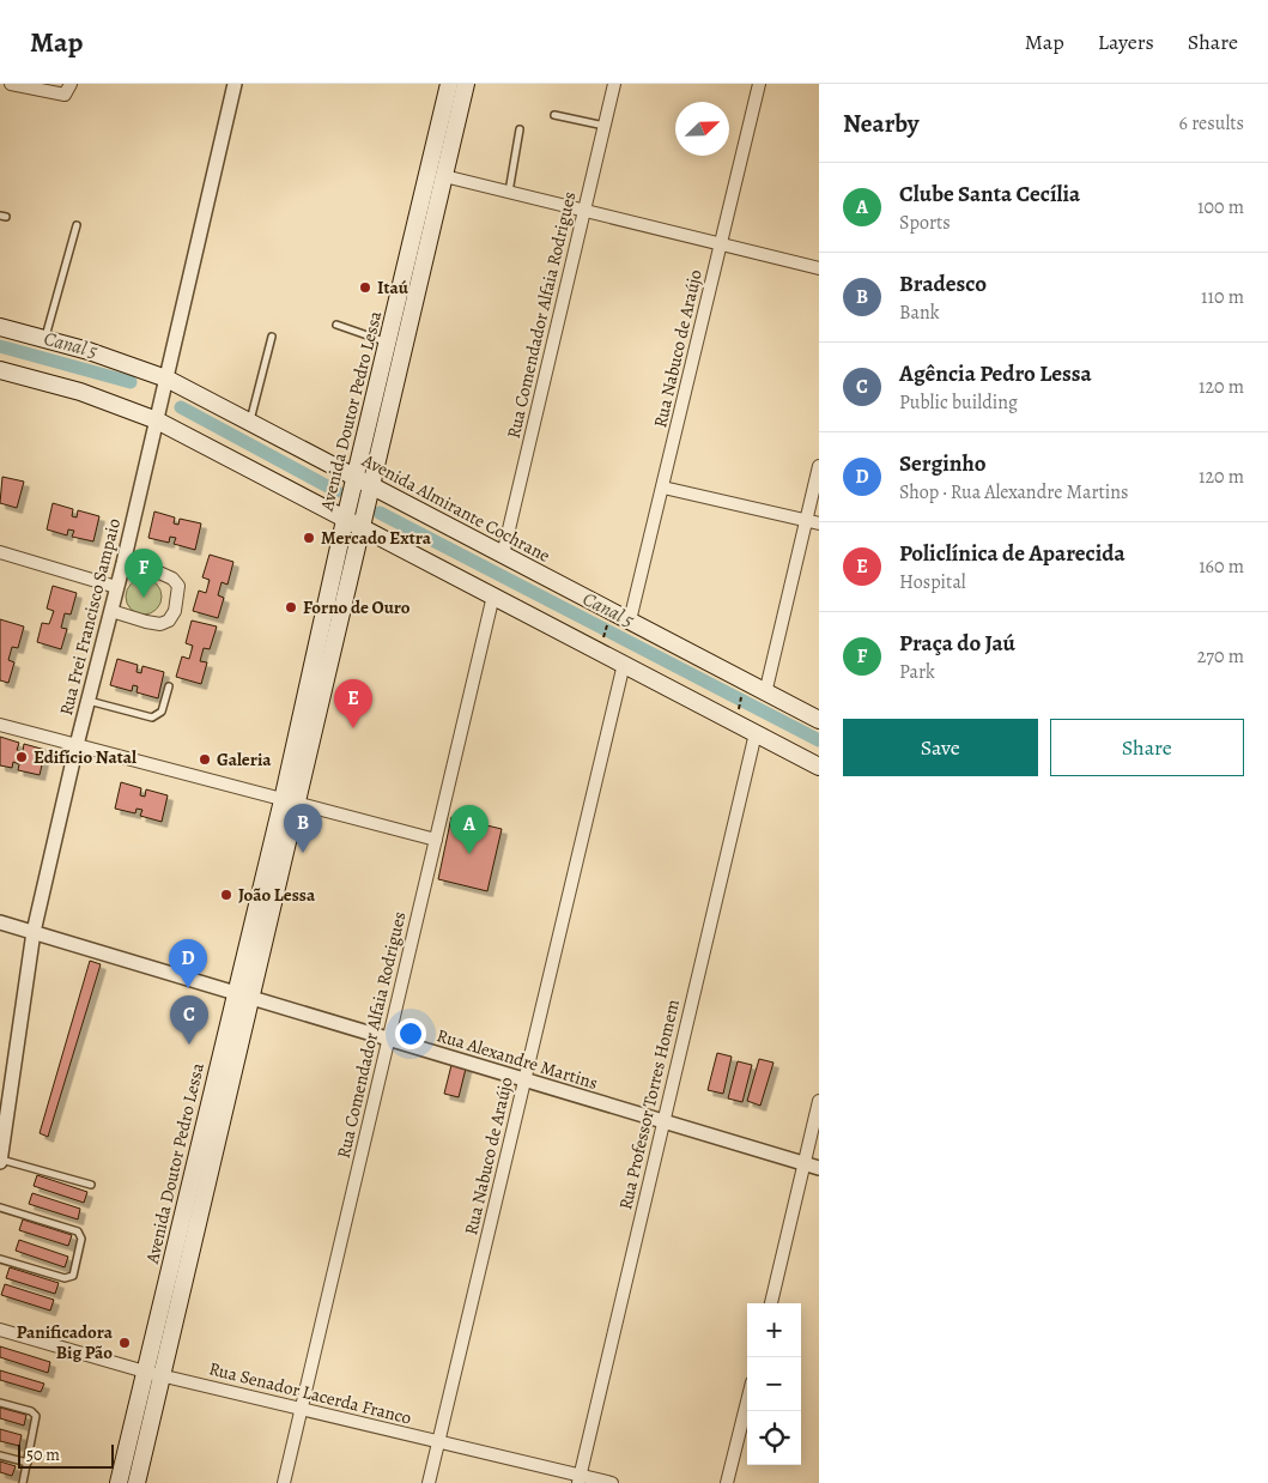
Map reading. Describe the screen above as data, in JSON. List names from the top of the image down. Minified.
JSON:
{"streets":{"main road":["Avenida Doutor Pedro Lessa","Avenida Almirante Cochrane"],"street":["Rua Comendador Alfaia Rodrigues","Rua Nabuco de Araújo","Rua Frei Francisco Sampaio","Rua Alexandre Martins","Rua Professor Torres Homem","Rua Senador Lacerda Franco"]},"crossings":[["Rua Comendador Alfaia Rodrigues","Avenida Almirante Cochrane"],["Rua Comendador Alfaia Rodrigues","Rua Alexandre Martins"],["Rua Comendador Alfaia Rodrigues","Rua Senador Lacerda Franco"],["Rua Nabuco de Araújo","Avenida Almirante Cochrane"],["Rua Nabuco de Araújo","Rua Alexandre Martins"],["Rua Nabuco de Araújo","Rua Senador Lacerda Franco"],["Avenida Doutor Pedro Lessa","Avenida Almirante Cochrane"],["Avenida Doutor Pedro Lessa","Rua Alexandre Martins"],["Avenida Doutor Pedro Lessa","Rua Senador Lacerda Franco"],["Avenida Almirante Cochrane","Rua Frei Francisco Sampaio"],["Rua Frei Francisco Sampaio","Rua Alexandre Martins"],["Rua Alexandre Martins","Rua Professor Torres Homem"],["Rua Professor Torres Homem","Rua Senador Lacerda Franco"]],"water":["Canal 5"],"places":["Itaú","Mercado Extra","Forno de Ouro","Edifício Natal","Galeria","João Lessa","Panificadora Big Pão"],"scale_bar":"50 m","north":"top right","page":{"header":"Map","nav":["Map","Layers","Share"],"heading":["Nearby","6 results"],"list":[{"mark":"A","name":"Clube Santa Cecília","note":"Sports","value":"100 m"},{"mark":"B","name":"Bradesco","note":"Bank","value":"110 m"},{"mark":"C","name":"Agência Pedro Lessa","note":"Public building","value":"120 m"},{"mark":"D","name":"Serginho","note":"Shop · Rua Alexandre Martins","value":"120 m"},{"mark":"E","name":"Policlínica de Aparecida","note":"Hospital","value":"160 m"},{"mark":"F","name":"Praça do Jaú","note":"Park","value":"270 m"}],"pins":["F","E","B","A","D","C"],"buttons":["Save","Share"],"map_buttons":["+","−"],"scale":"50 m"}}
